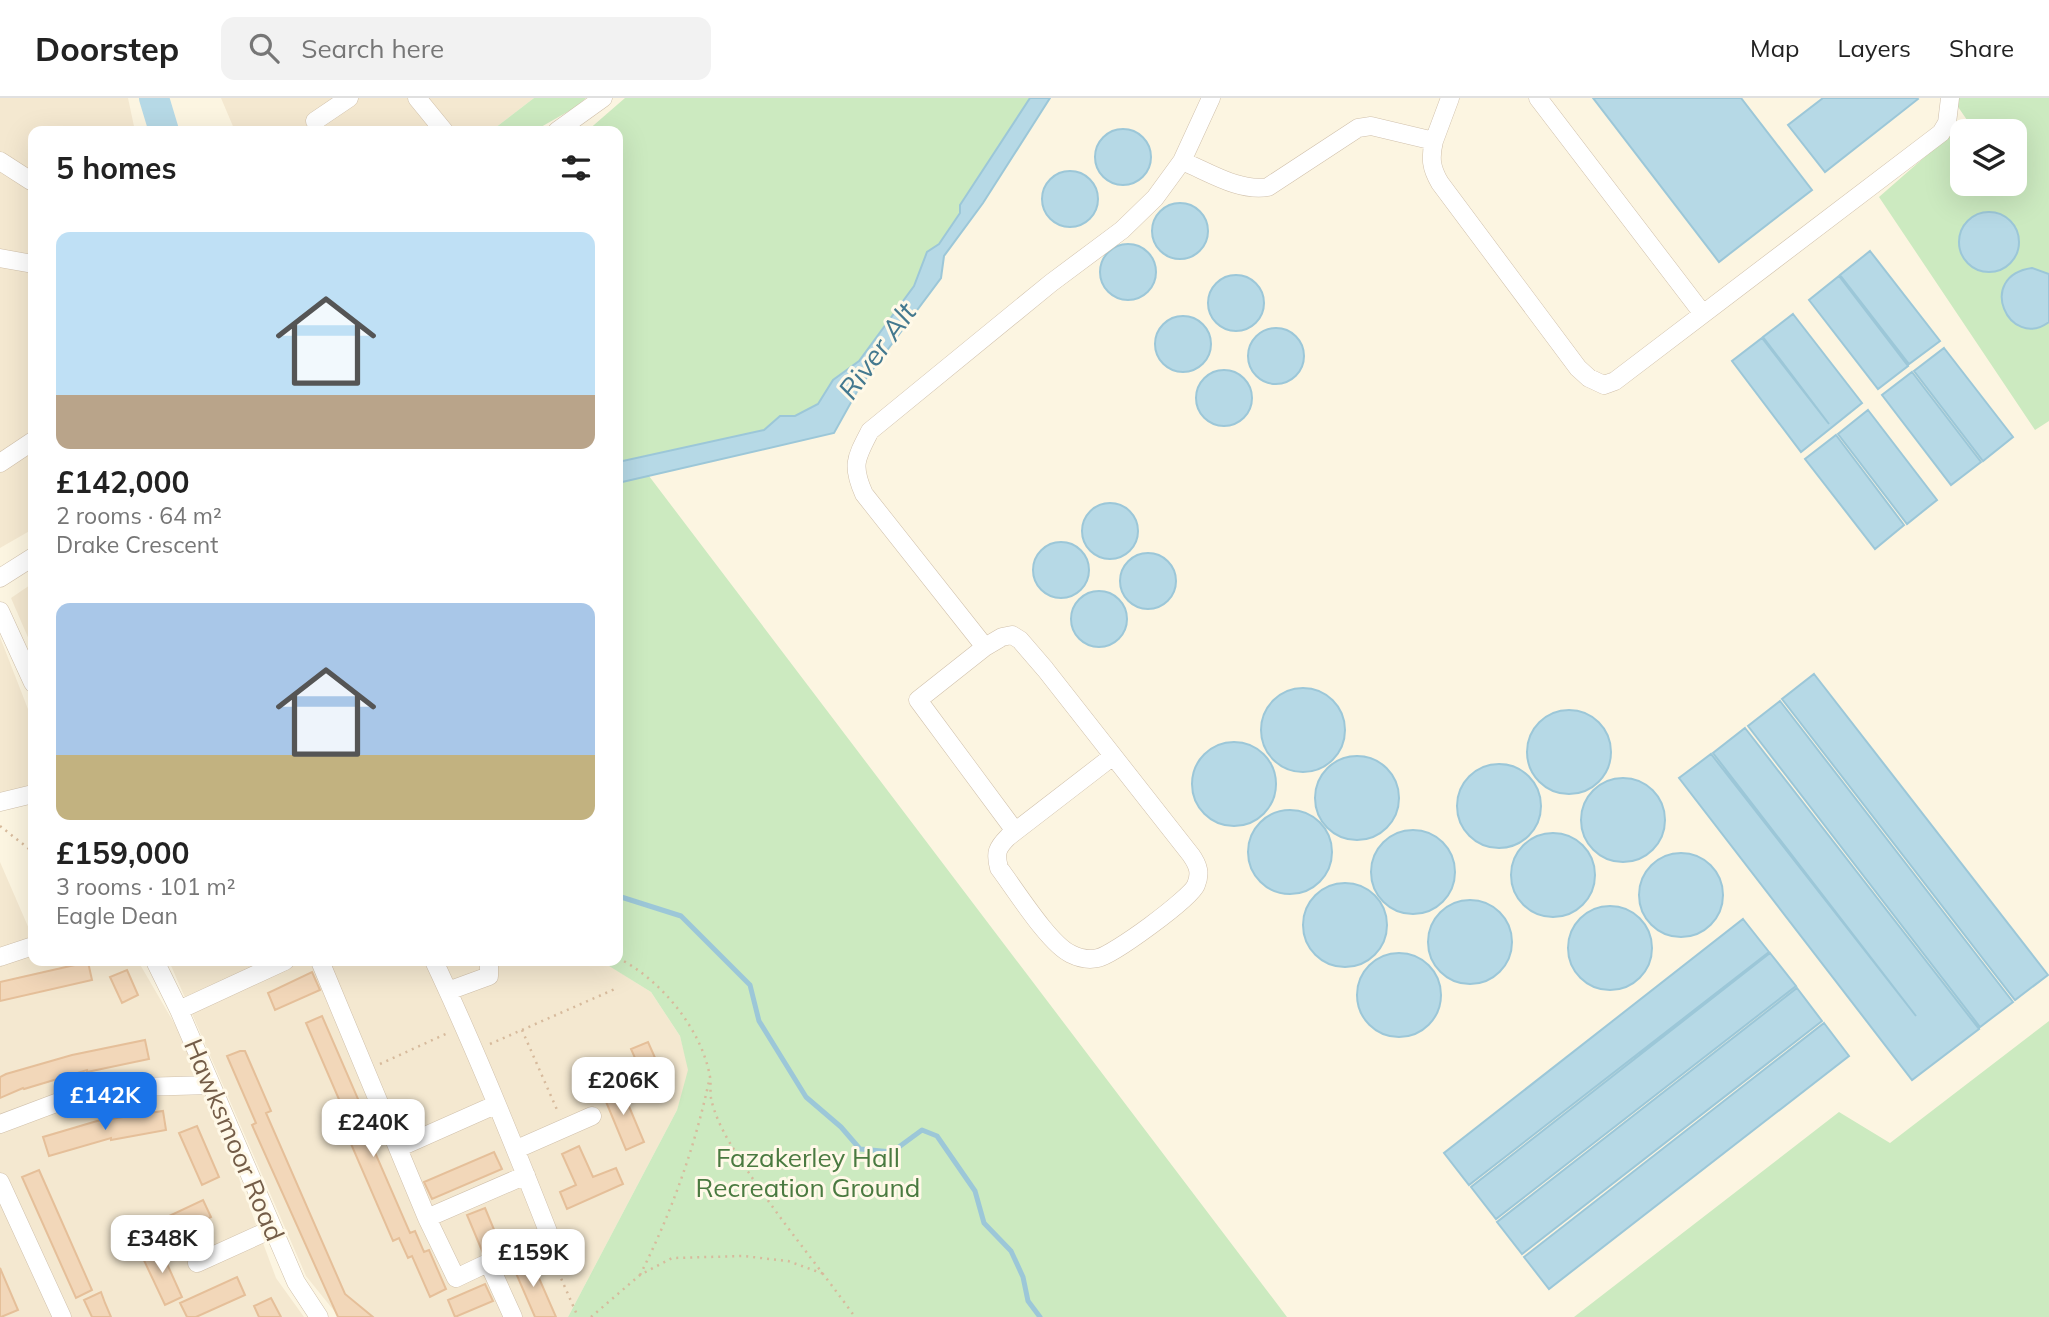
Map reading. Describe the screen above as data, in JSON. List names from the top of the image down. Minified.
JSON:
{"streets":{"street":["Hawksmoor Road"]},"water":["River Alt"],"parks":["Fazakerley Hall Recreation Ground"],"page":{"header":"Doorstep","search":"Search here","nav":["Map","Layers","Share"],"heading":"5 homes","list":[{"name":"£142,000","note":"2 rooms · 64 m² · Drake Crescent"},{"name":"£159,000","note":"3 rooms · 101 m² · Eagle Dean"}],"price":["£206K","£142K","£240K","£348K","£159K"]}}
